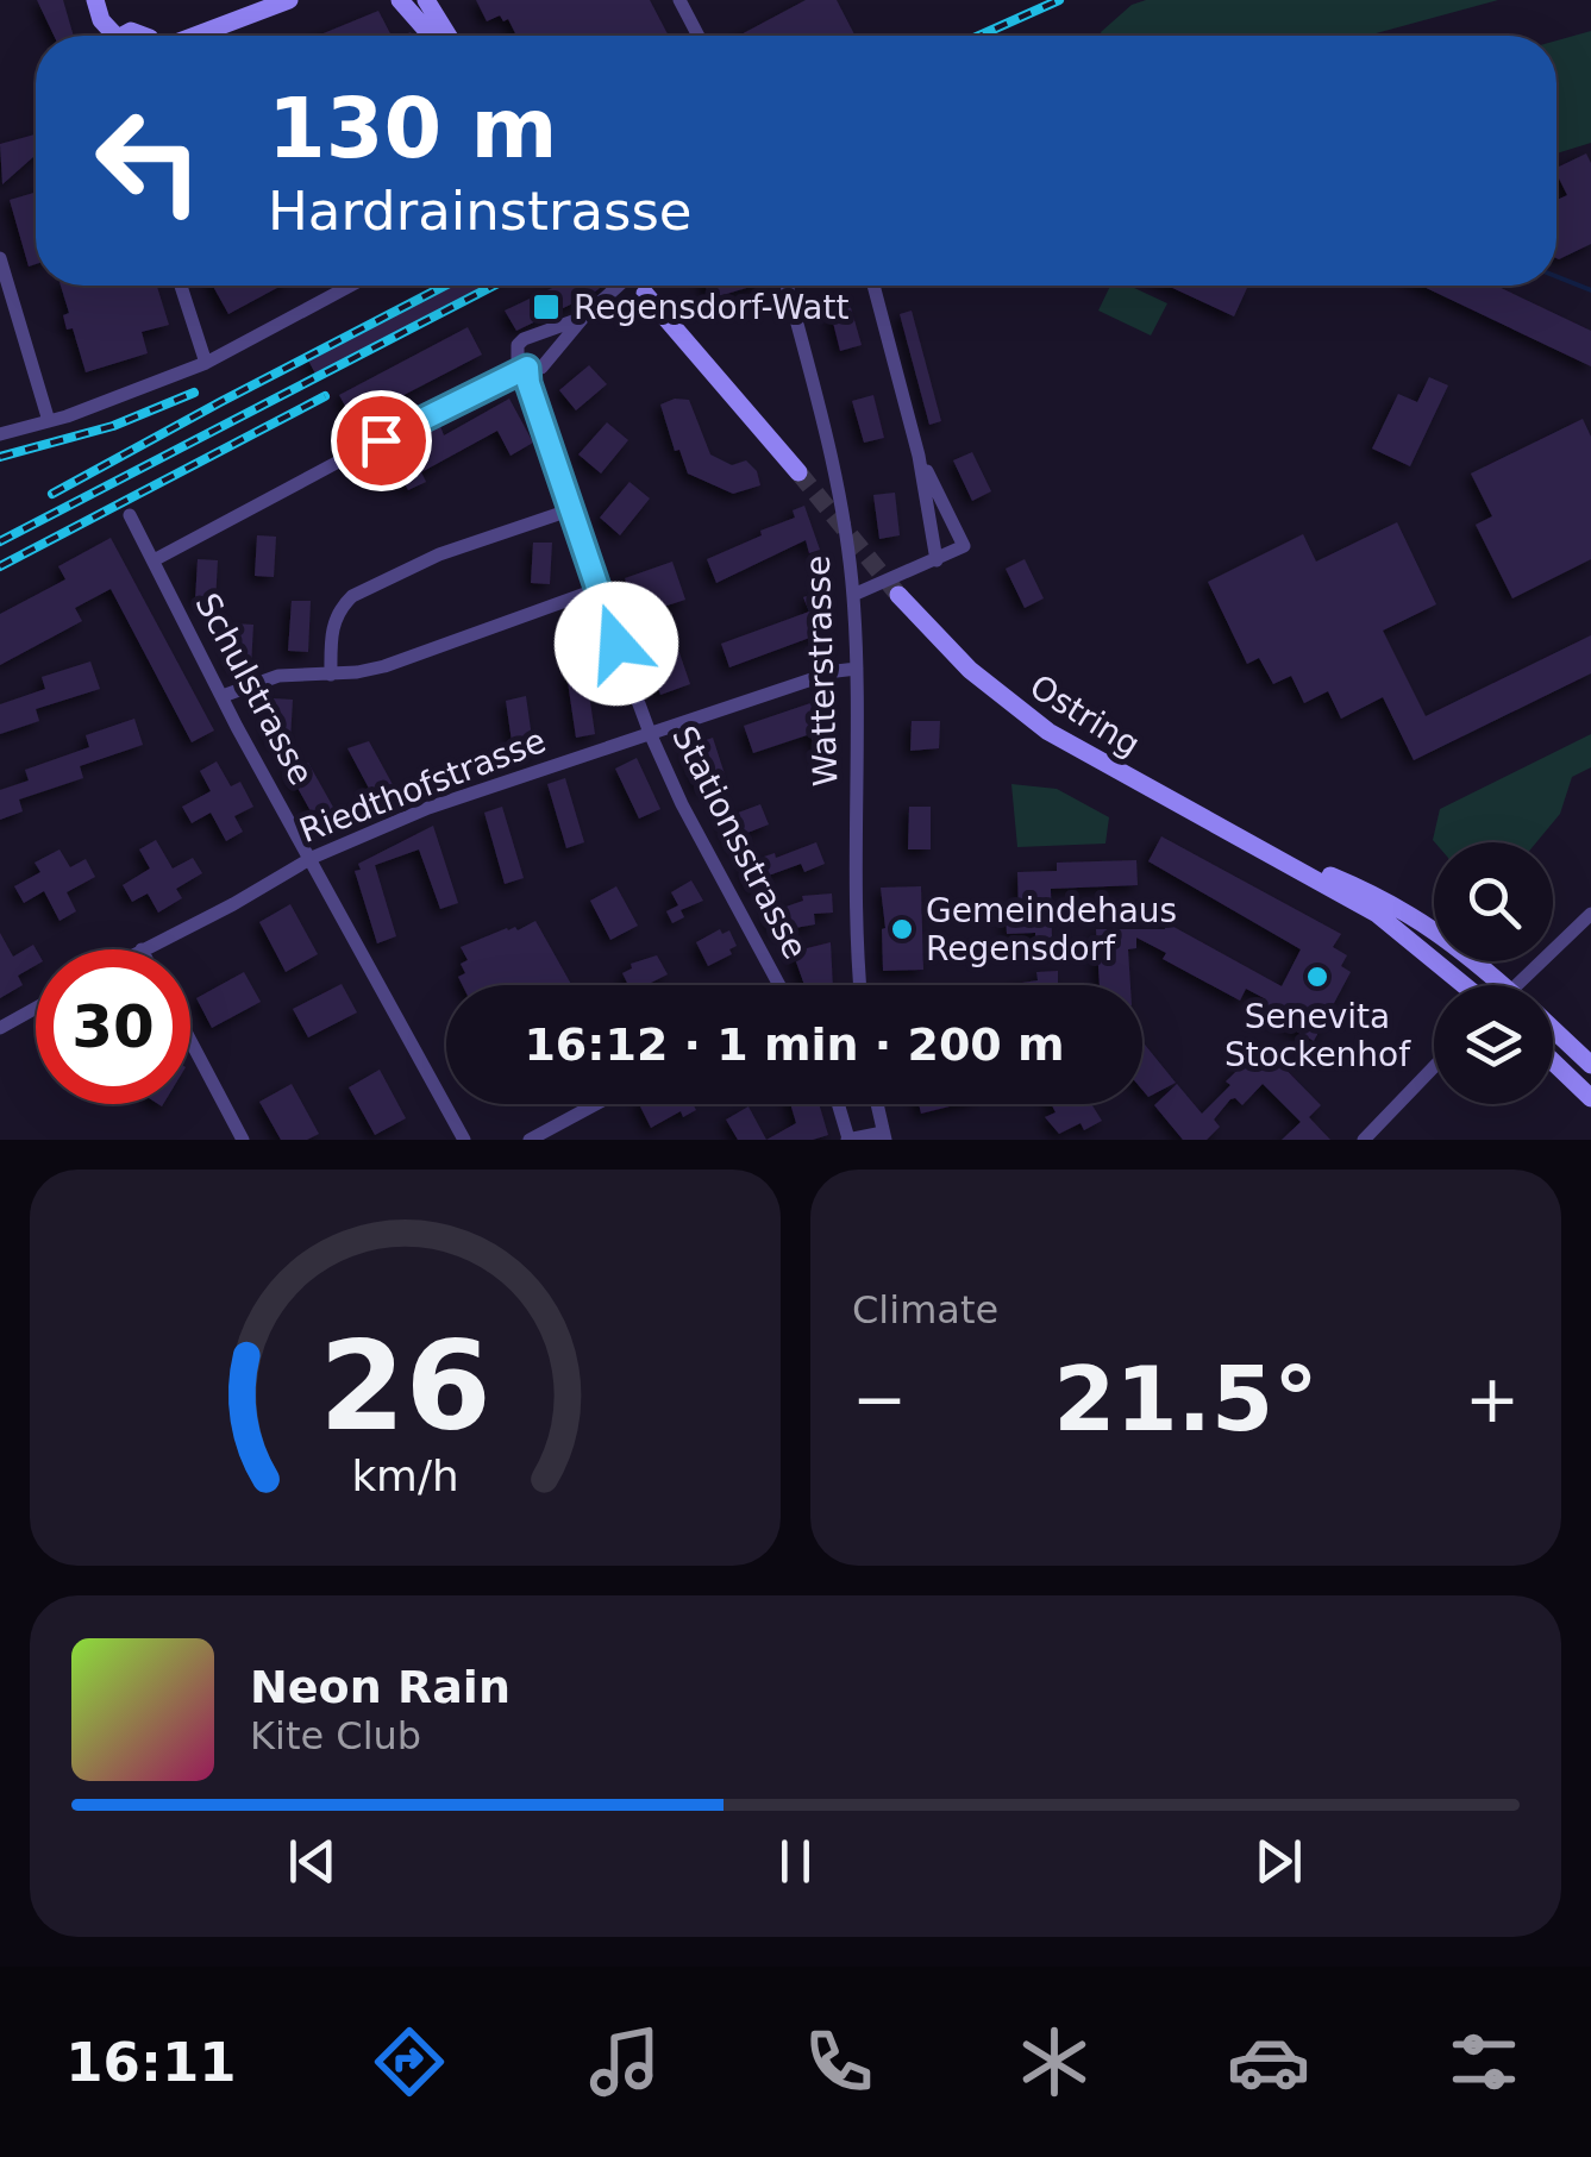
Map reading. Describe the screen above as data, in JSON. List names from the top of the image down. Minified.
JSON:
{"streets":{"main road":["Ostring"],"street":["Watterstrasse","Schulstrasse","Riedthofstrasse","Stationsstrasse"]},"crossings":[["Watterstrasse","Riedthofstrasse"],["Schulstrasse","Riedthofstrasse"],["Riedthofstrasse","Stationsstrasse"]],"places":{"transit":["Regensdorf-Watt"],"other":["Gemeindehaus Regensdorf","Senevita Stockenhof"]},"page":{"turn":["130 m","Hardrainstrasse"],"limit":"30","trip":"16:12 · 1 min · 200 m","tile":"Climate","heat":["−","21.5°","+"],"song":["Neon Rain","Kite Club"],"tabs":"16:11","gauge":["26","km/h"]}}
